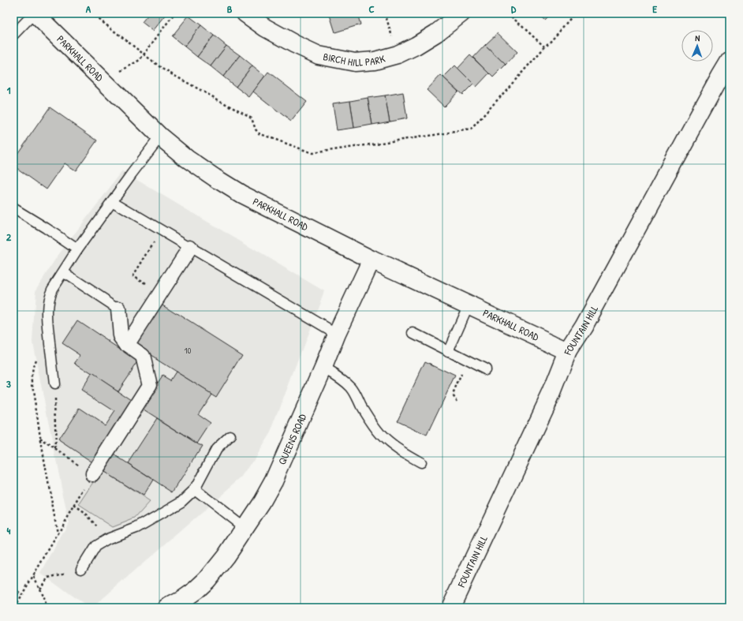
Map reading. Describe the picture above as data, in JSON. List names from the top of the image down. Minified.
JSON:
{"streets":{"street":["BIRCH HILL PARK","PARKHALL ROAD","FOUNTAIN HILL","QUEENS ROAD"]},"crossings":[["PARKHALL ROAD","FOUNTAIN HILL"],["PARKHALL ROAD","QUEENS ROAD"]],"house_numbers":["10"],"north":"top","grid":{"columns":["A","B","C","D","E"],"rows":["1","2","3","4"]}}
